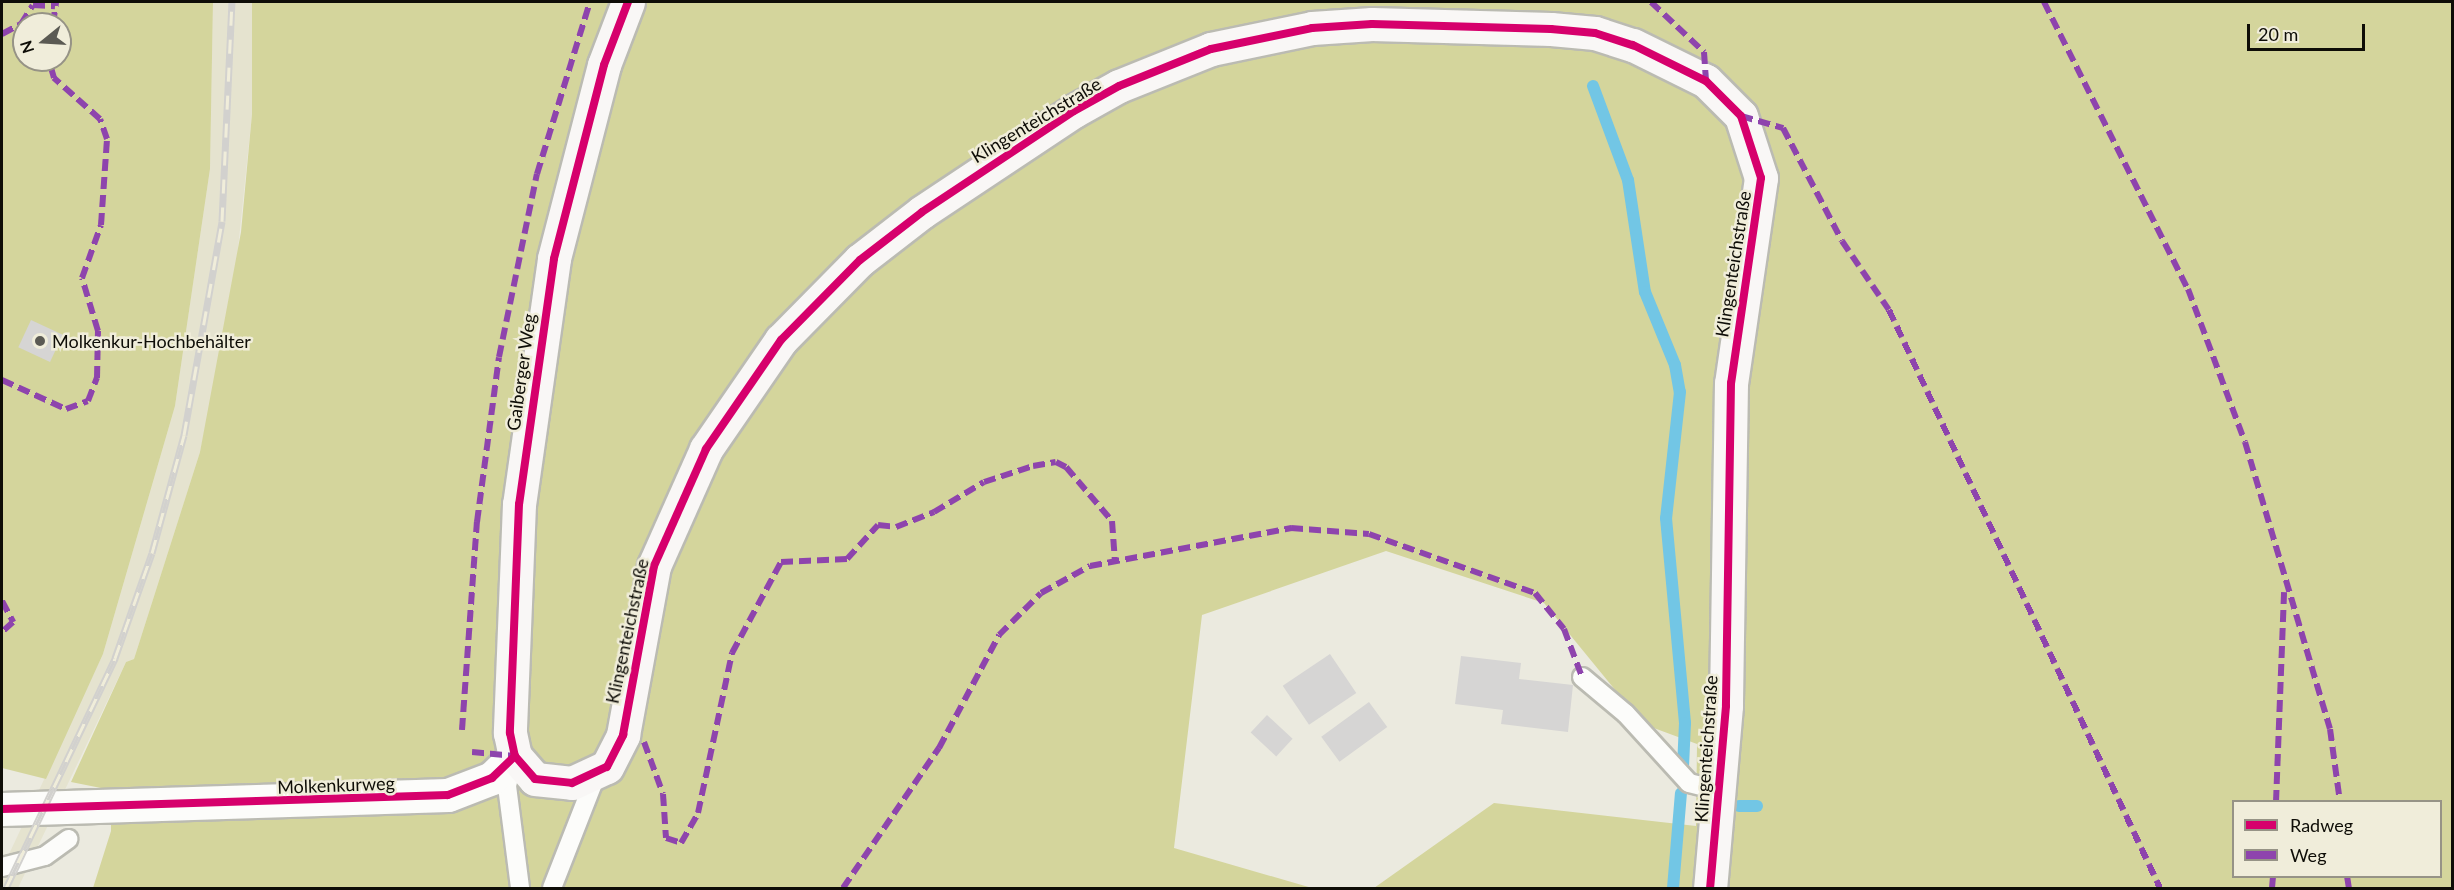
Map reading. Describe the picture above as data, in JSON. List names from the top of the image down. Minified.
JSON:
{"streets":{"street":["Klingenteichstraße","Gaiberger Weg","Molkenkurweg"]},"crossings":[["Gaiberger Weg","Molkenkurweg"]],"places":["Molkenkur-Hochbehälter"],"legend":["Radweg","Weg"],"scale_bar":"20 m","north":"left"}
